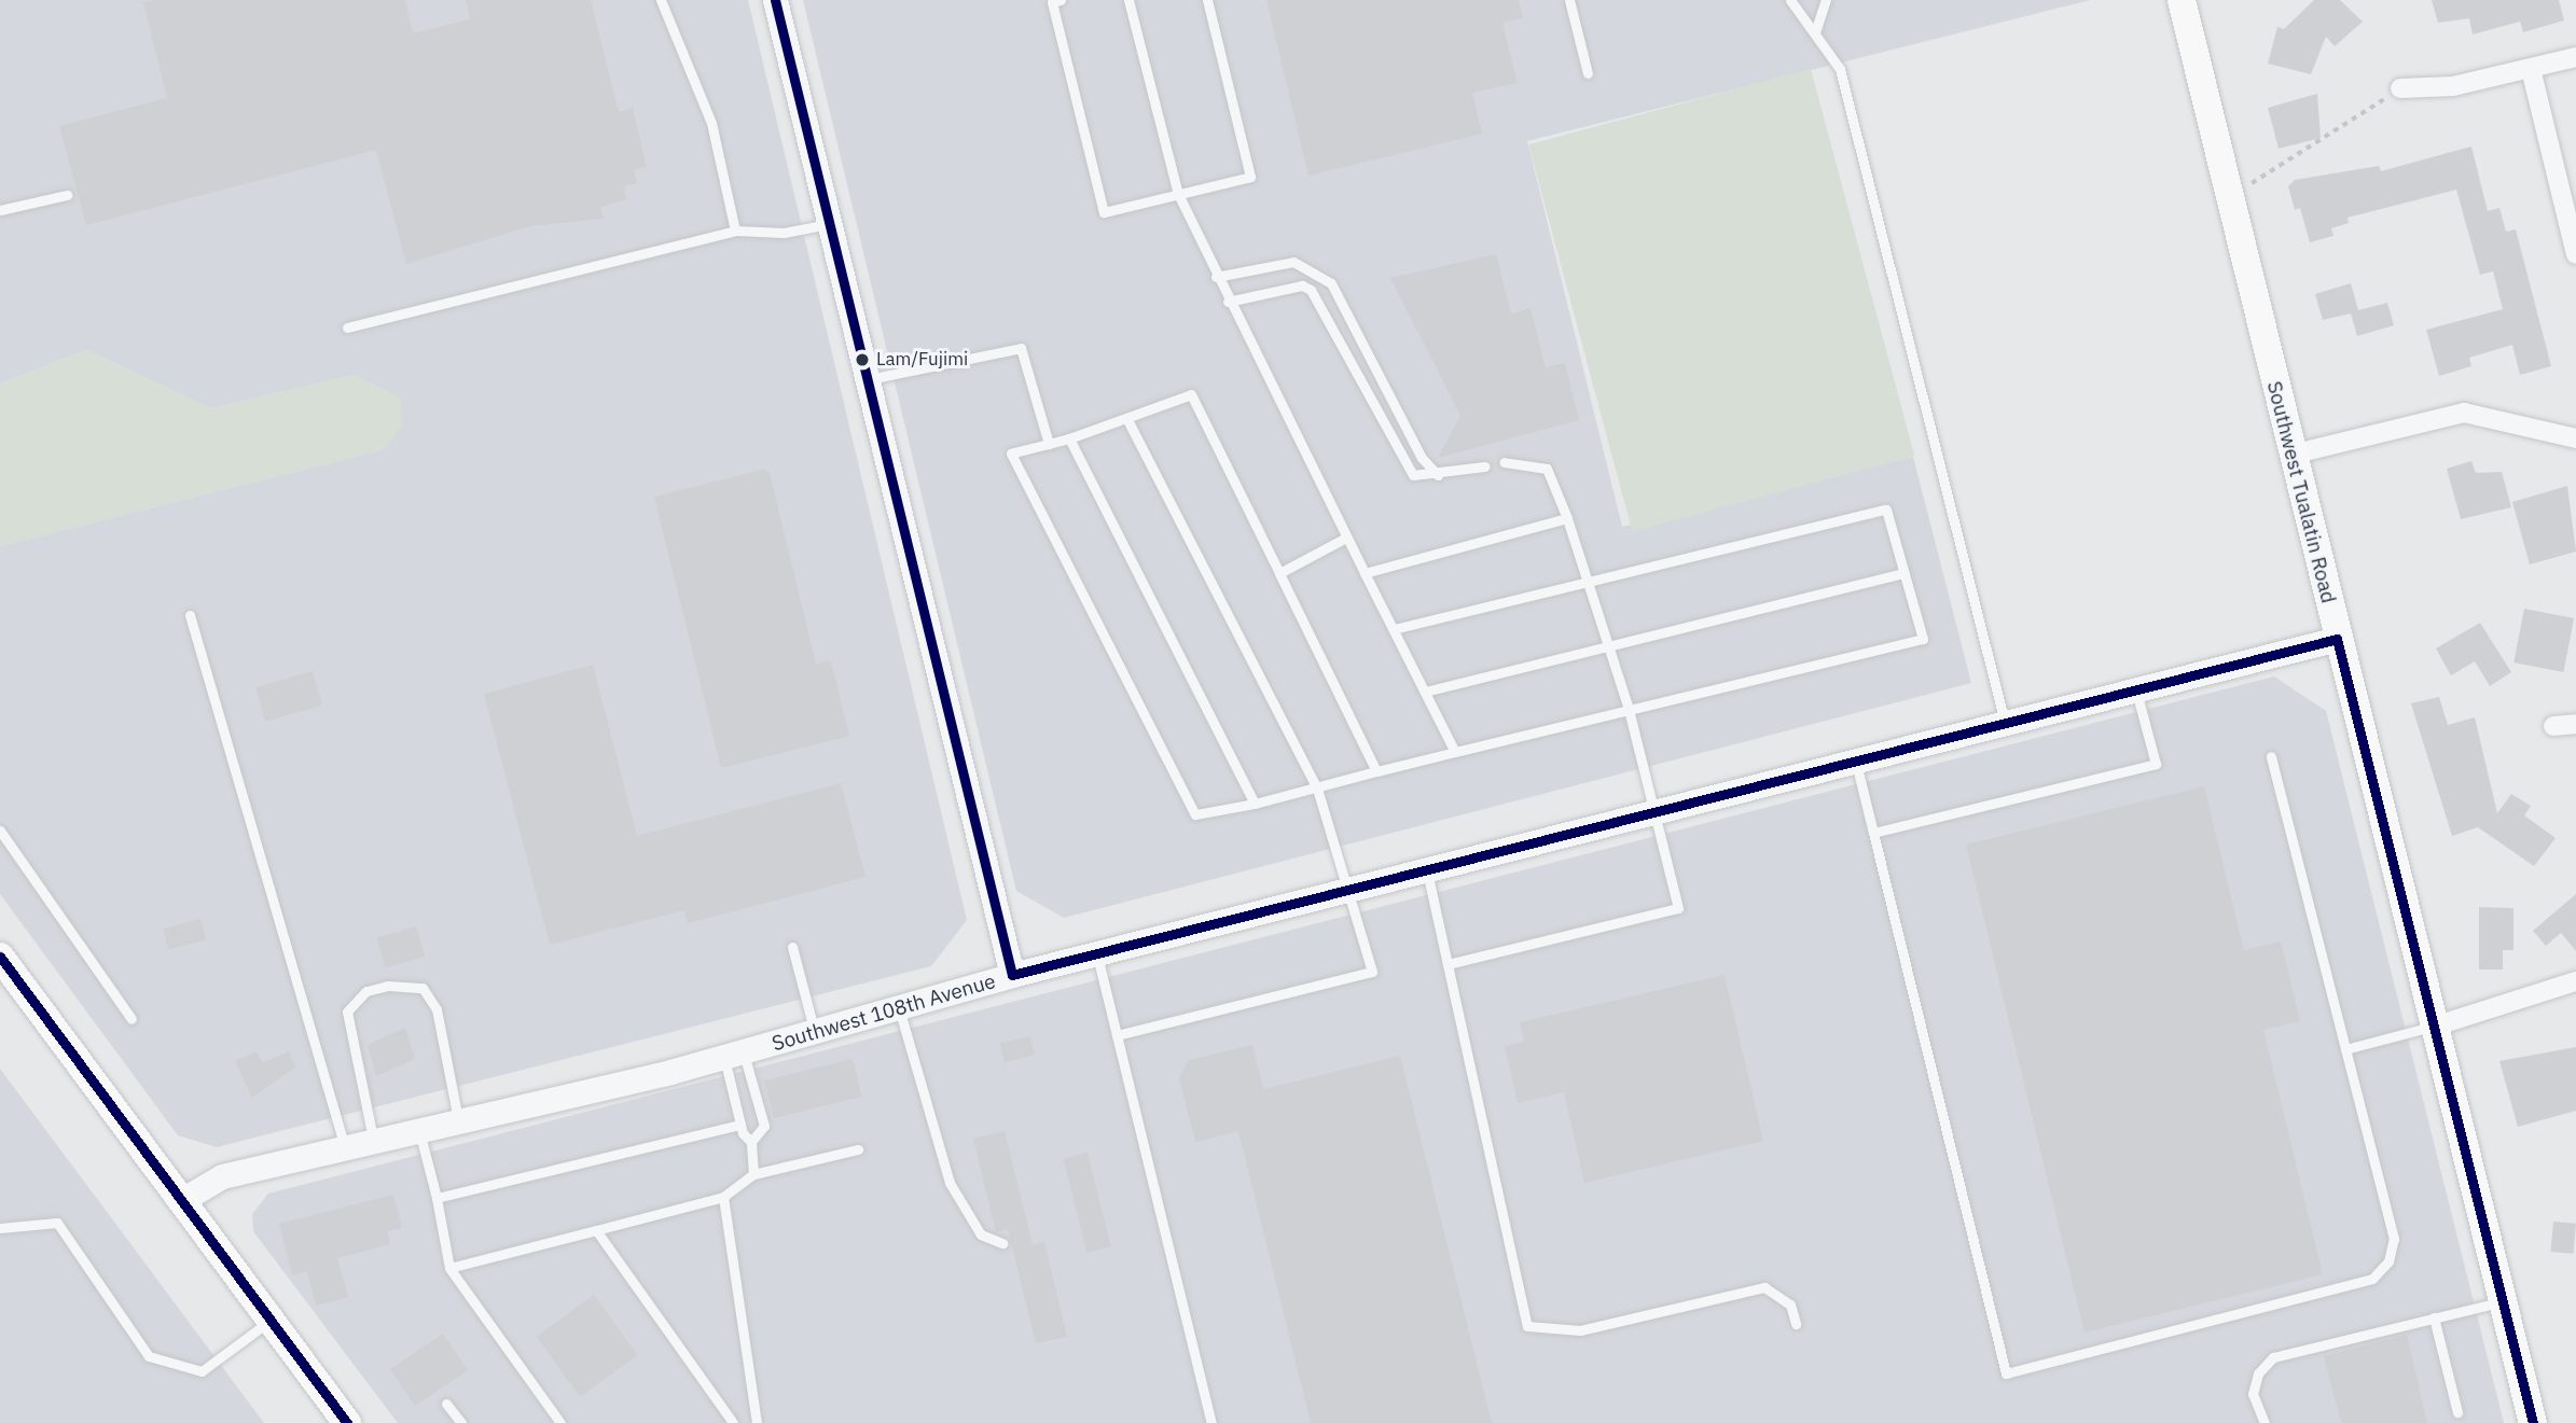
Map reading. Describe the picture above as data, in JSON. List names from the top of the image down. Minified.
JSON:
{"streets":{"main road":["Southwest Tualatin Road"],"street":["Southwest 108th Avenue"]},"crossings":[["Southwest Tualatin Road","Southwest 108th Avenue"]],"places":["Lam/Fujimi"]}
